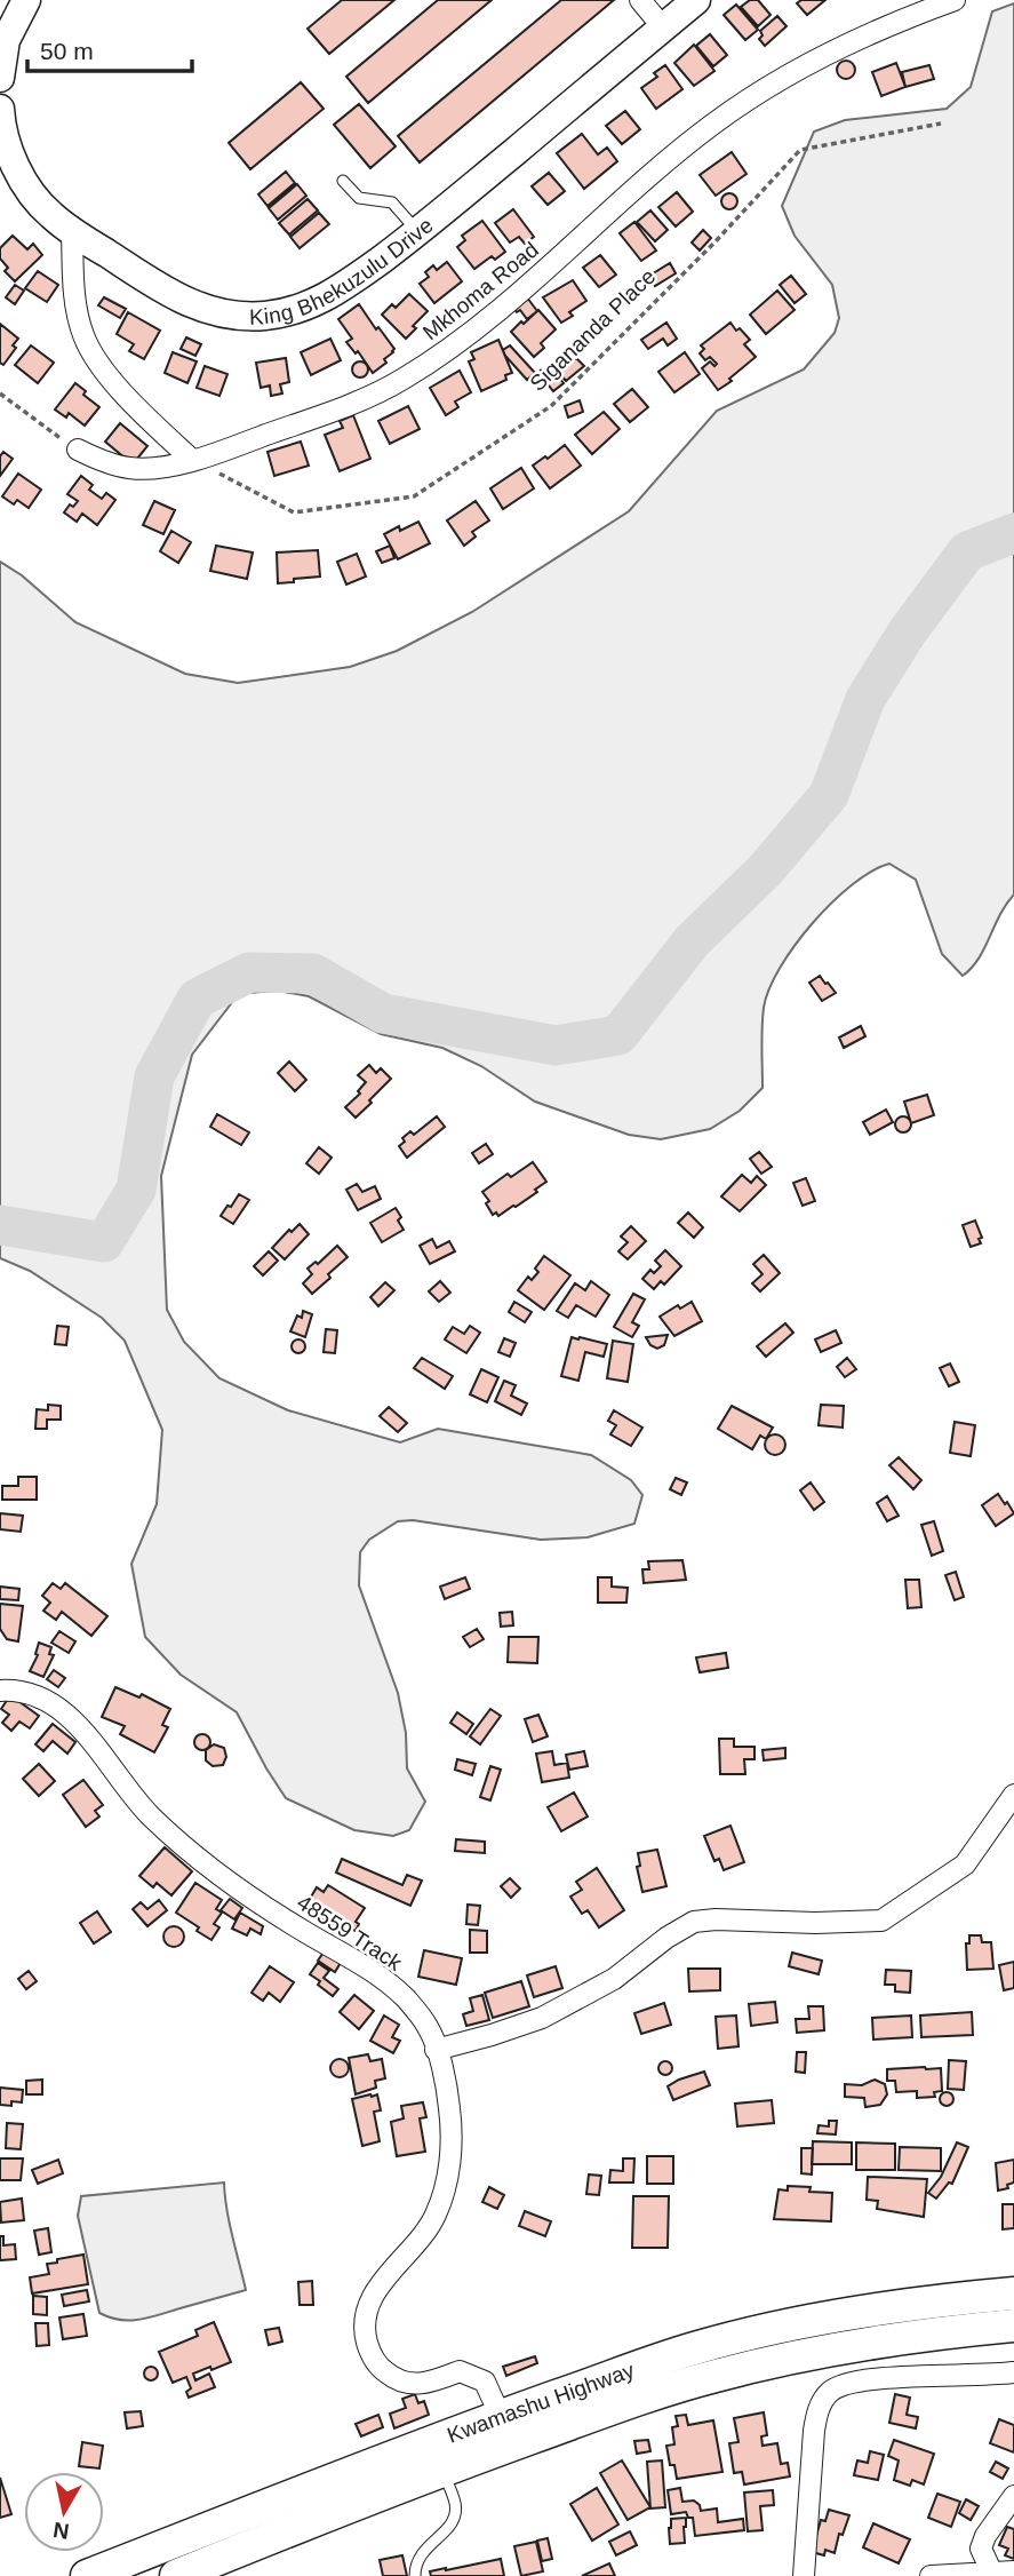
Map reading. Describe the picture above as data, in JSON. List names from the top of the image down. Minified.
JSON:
{"streets":{"main road":["Kwamashu Highway"],"street":["King Bhekuzulu Drive","Mkhoma Road","48559 Track"],"path":["Sigananda Place"]},"crossings":[["Mkhoma Road","Sigananda Place"],["48559 Track","Kwamashu Highway"]],"scale_bar":"50 m","north":"bottom"}
